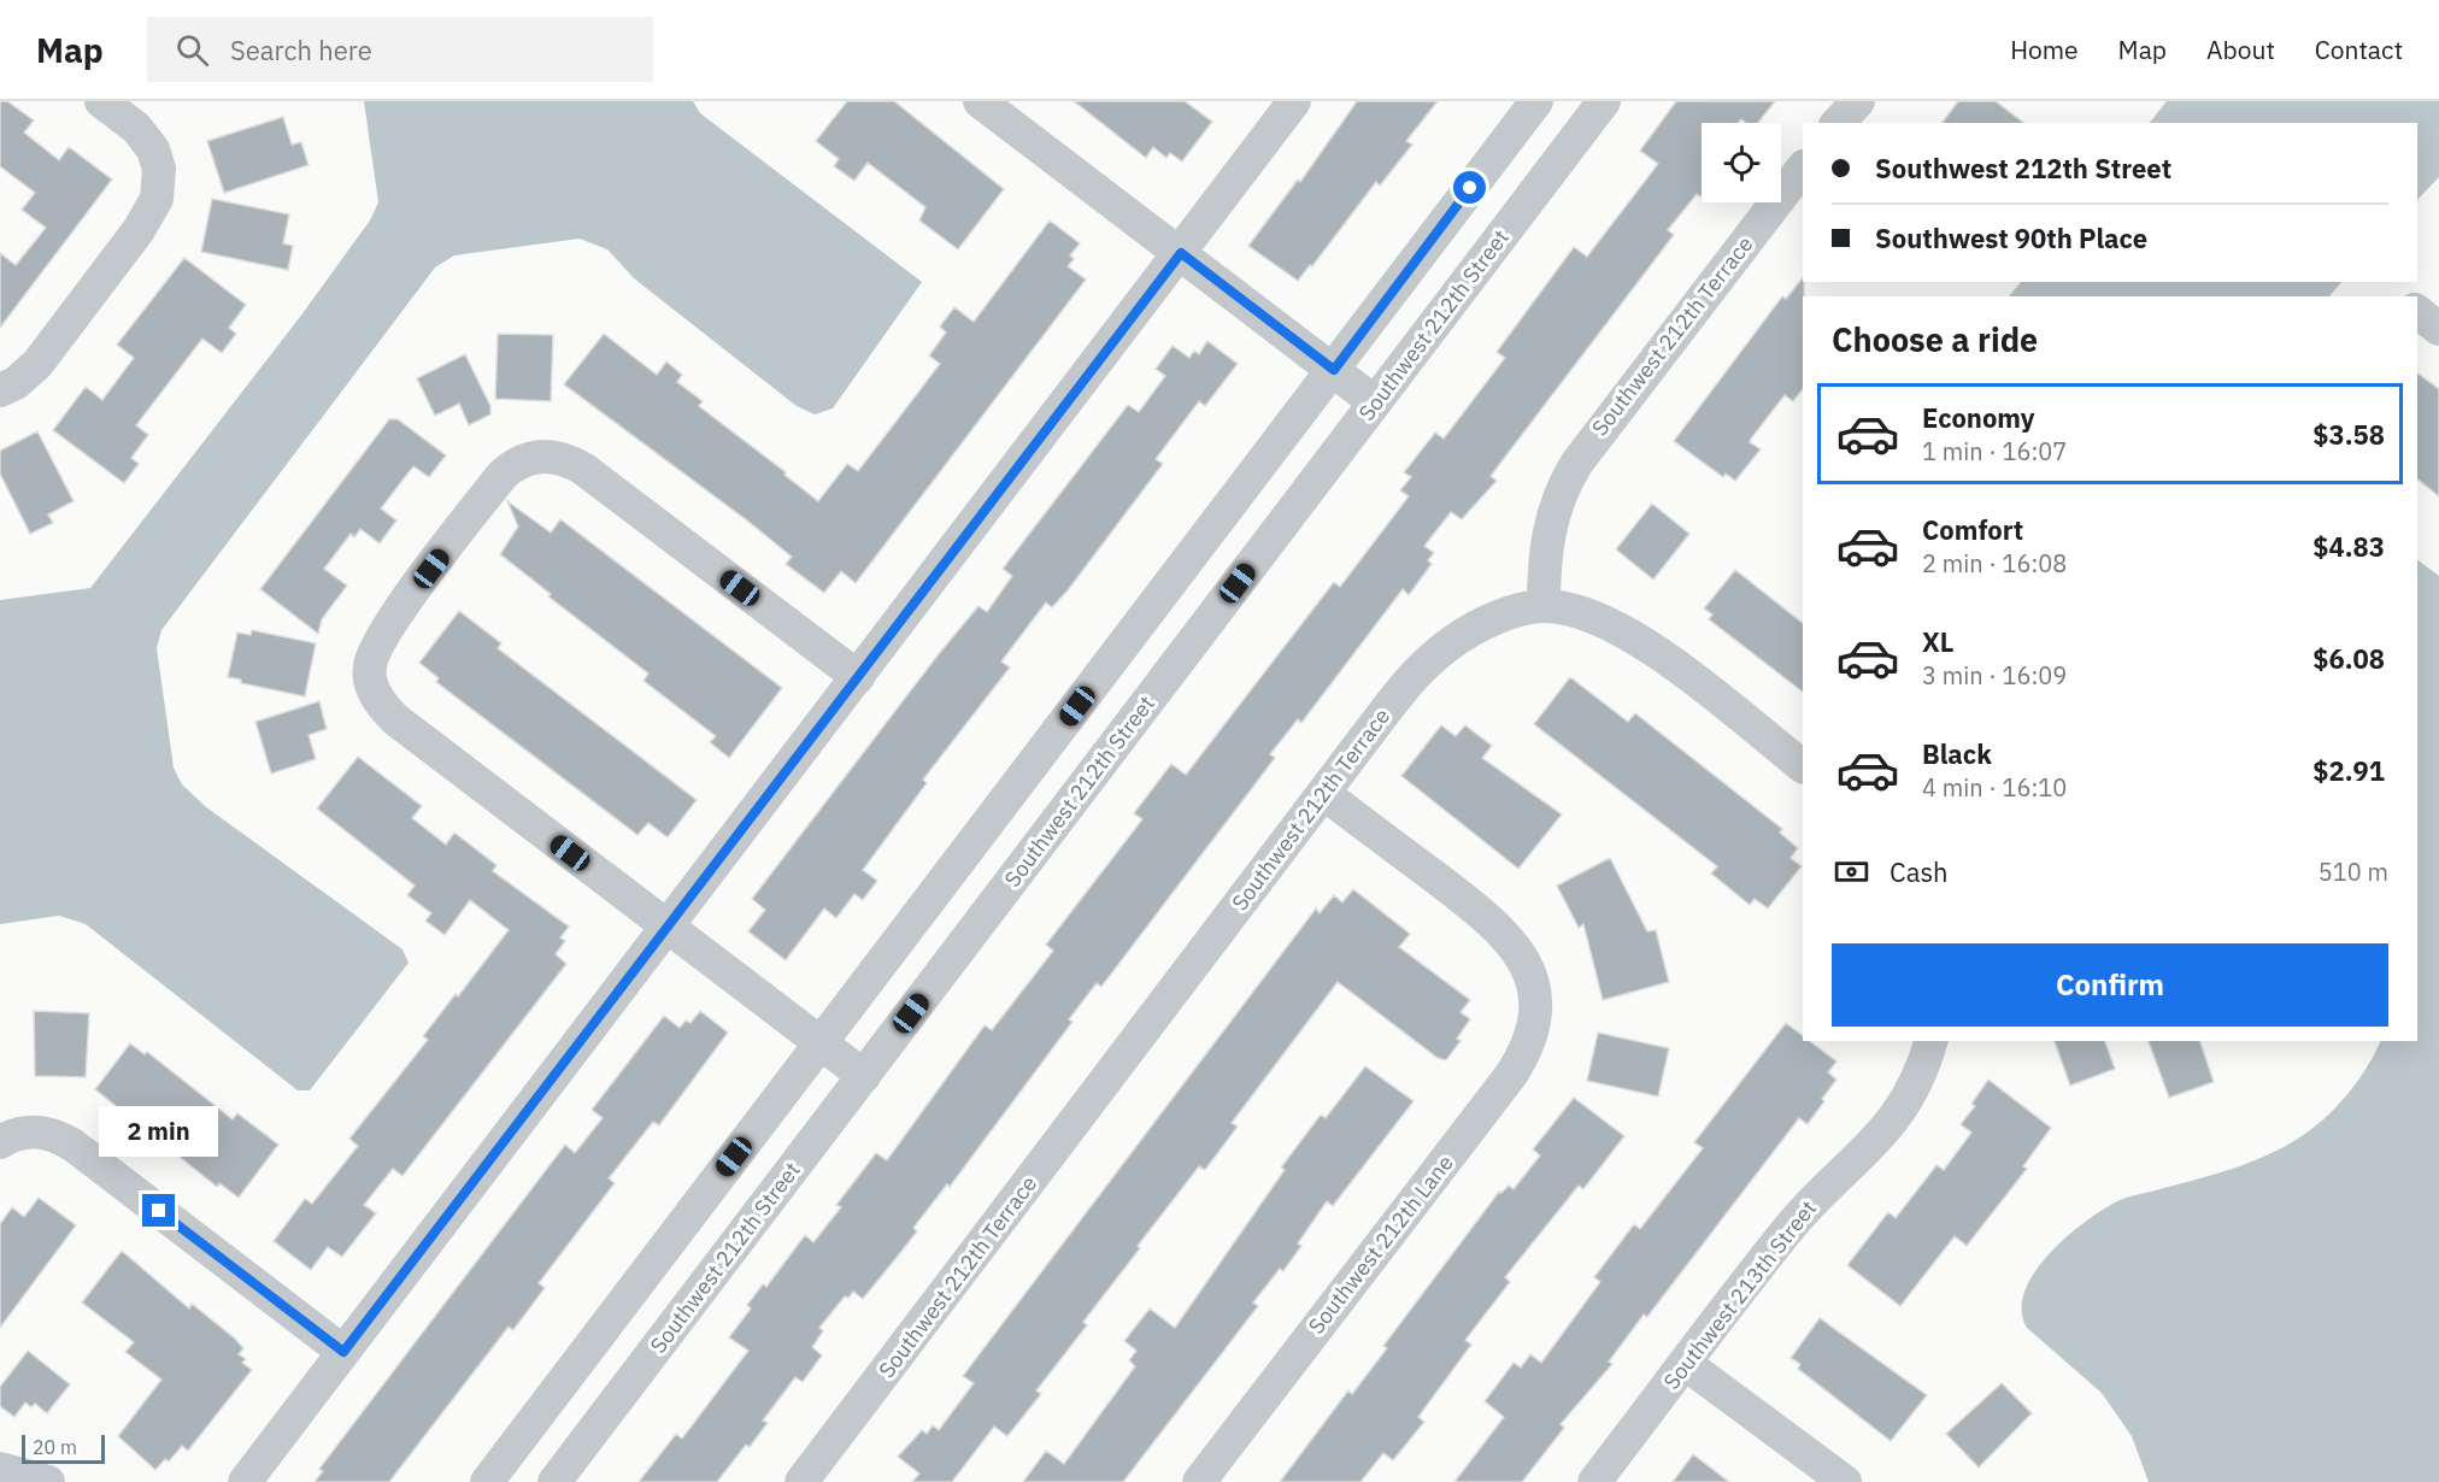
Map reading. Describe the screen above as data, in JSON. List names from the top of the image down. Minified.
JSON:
{"streets":{"street":["Southwest 212th Street","Southwest 212th Terrace","Southwest 212th Lane","Southwest 213th Street"]},"crossings":[["Southwest 212th Terrace","Southwest 212th Lane"]],"scale_bar":"20 m","page":{"header":"Map","search":"Search here","nav":["Home","Map","About","Contact"],"banner":["Southwest 212th Street","Southwest 90th Place"],"heading":"Choose a ride","list":[{"name":"Economy","note":"1 min · 16:07","value":"$3.58"},{"name":"Comfort","note":"2 min · 16:08","value":"$4.83"},{"name":"XL","note":"3 min · 16:09","value":"$6.08"},{"name":"Black","note":"4 min · 16:10","value":"$2.91"}],"pay":["Cash","510 m"],"buttons":"Confirm","bubble":"2 min","scale":"20 m"}}
